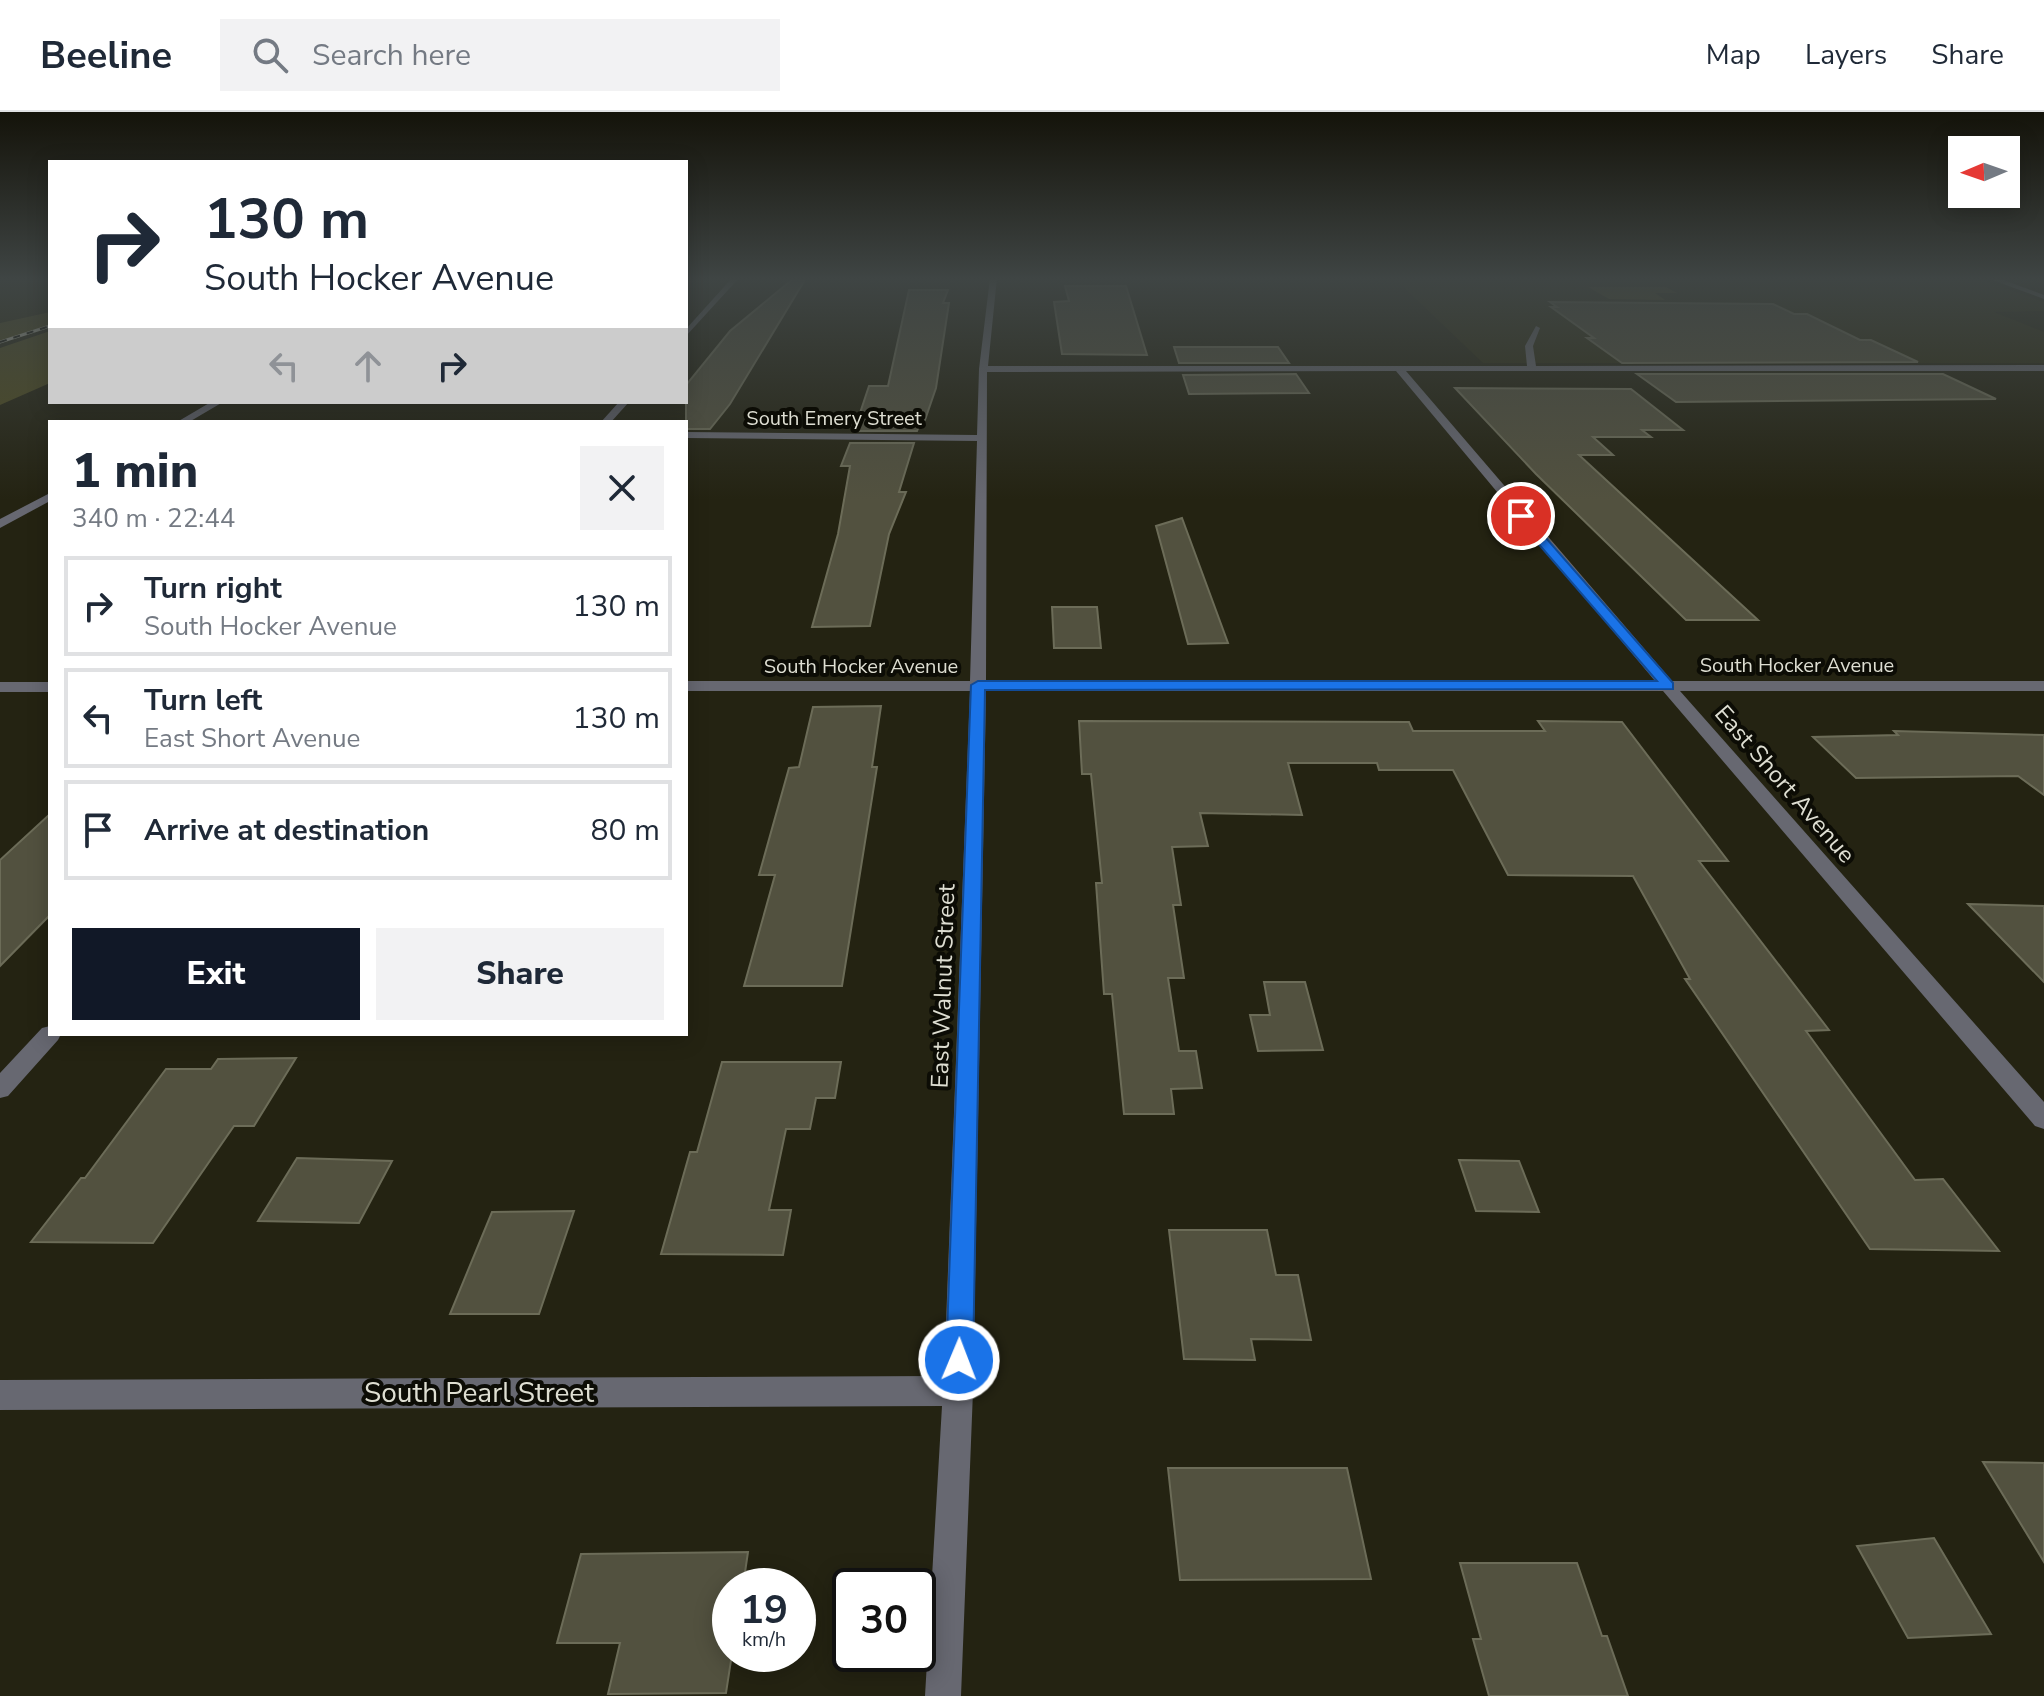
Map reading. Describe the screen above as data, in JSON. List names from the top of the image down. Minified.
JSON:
{"streets":{"street":["South Emery Street","South Hocker Avenue","East Short Avenue","East Walnut Street","South Pearl Street"]},"crossings":[["South Emery Street","East Walnut Street"],["South Hocker Avenue","East Short Avenue"],["South Hocker Avenue","East Walnut Street"],["East Walnut Street","South Pearl Street"]],"north":"left","page":{"header":"Beeline","search":"Search here","nav":["Map","Layers","Share"],"turn":["130 m","South Hocker Avenue"],"heading":["1 min","340 m · 22:44"],"list":[{"name":"Turn right","note":"South Hocker Avenue","value":"130 m"},{"name":"Turn left","note":"East Short Avenue","value":"130 m"},{"name":"Arrive at destination","value":"80 m"}],"buttons":["Exit","Share"],"speed":"19 km/h","limit":"30"}}
